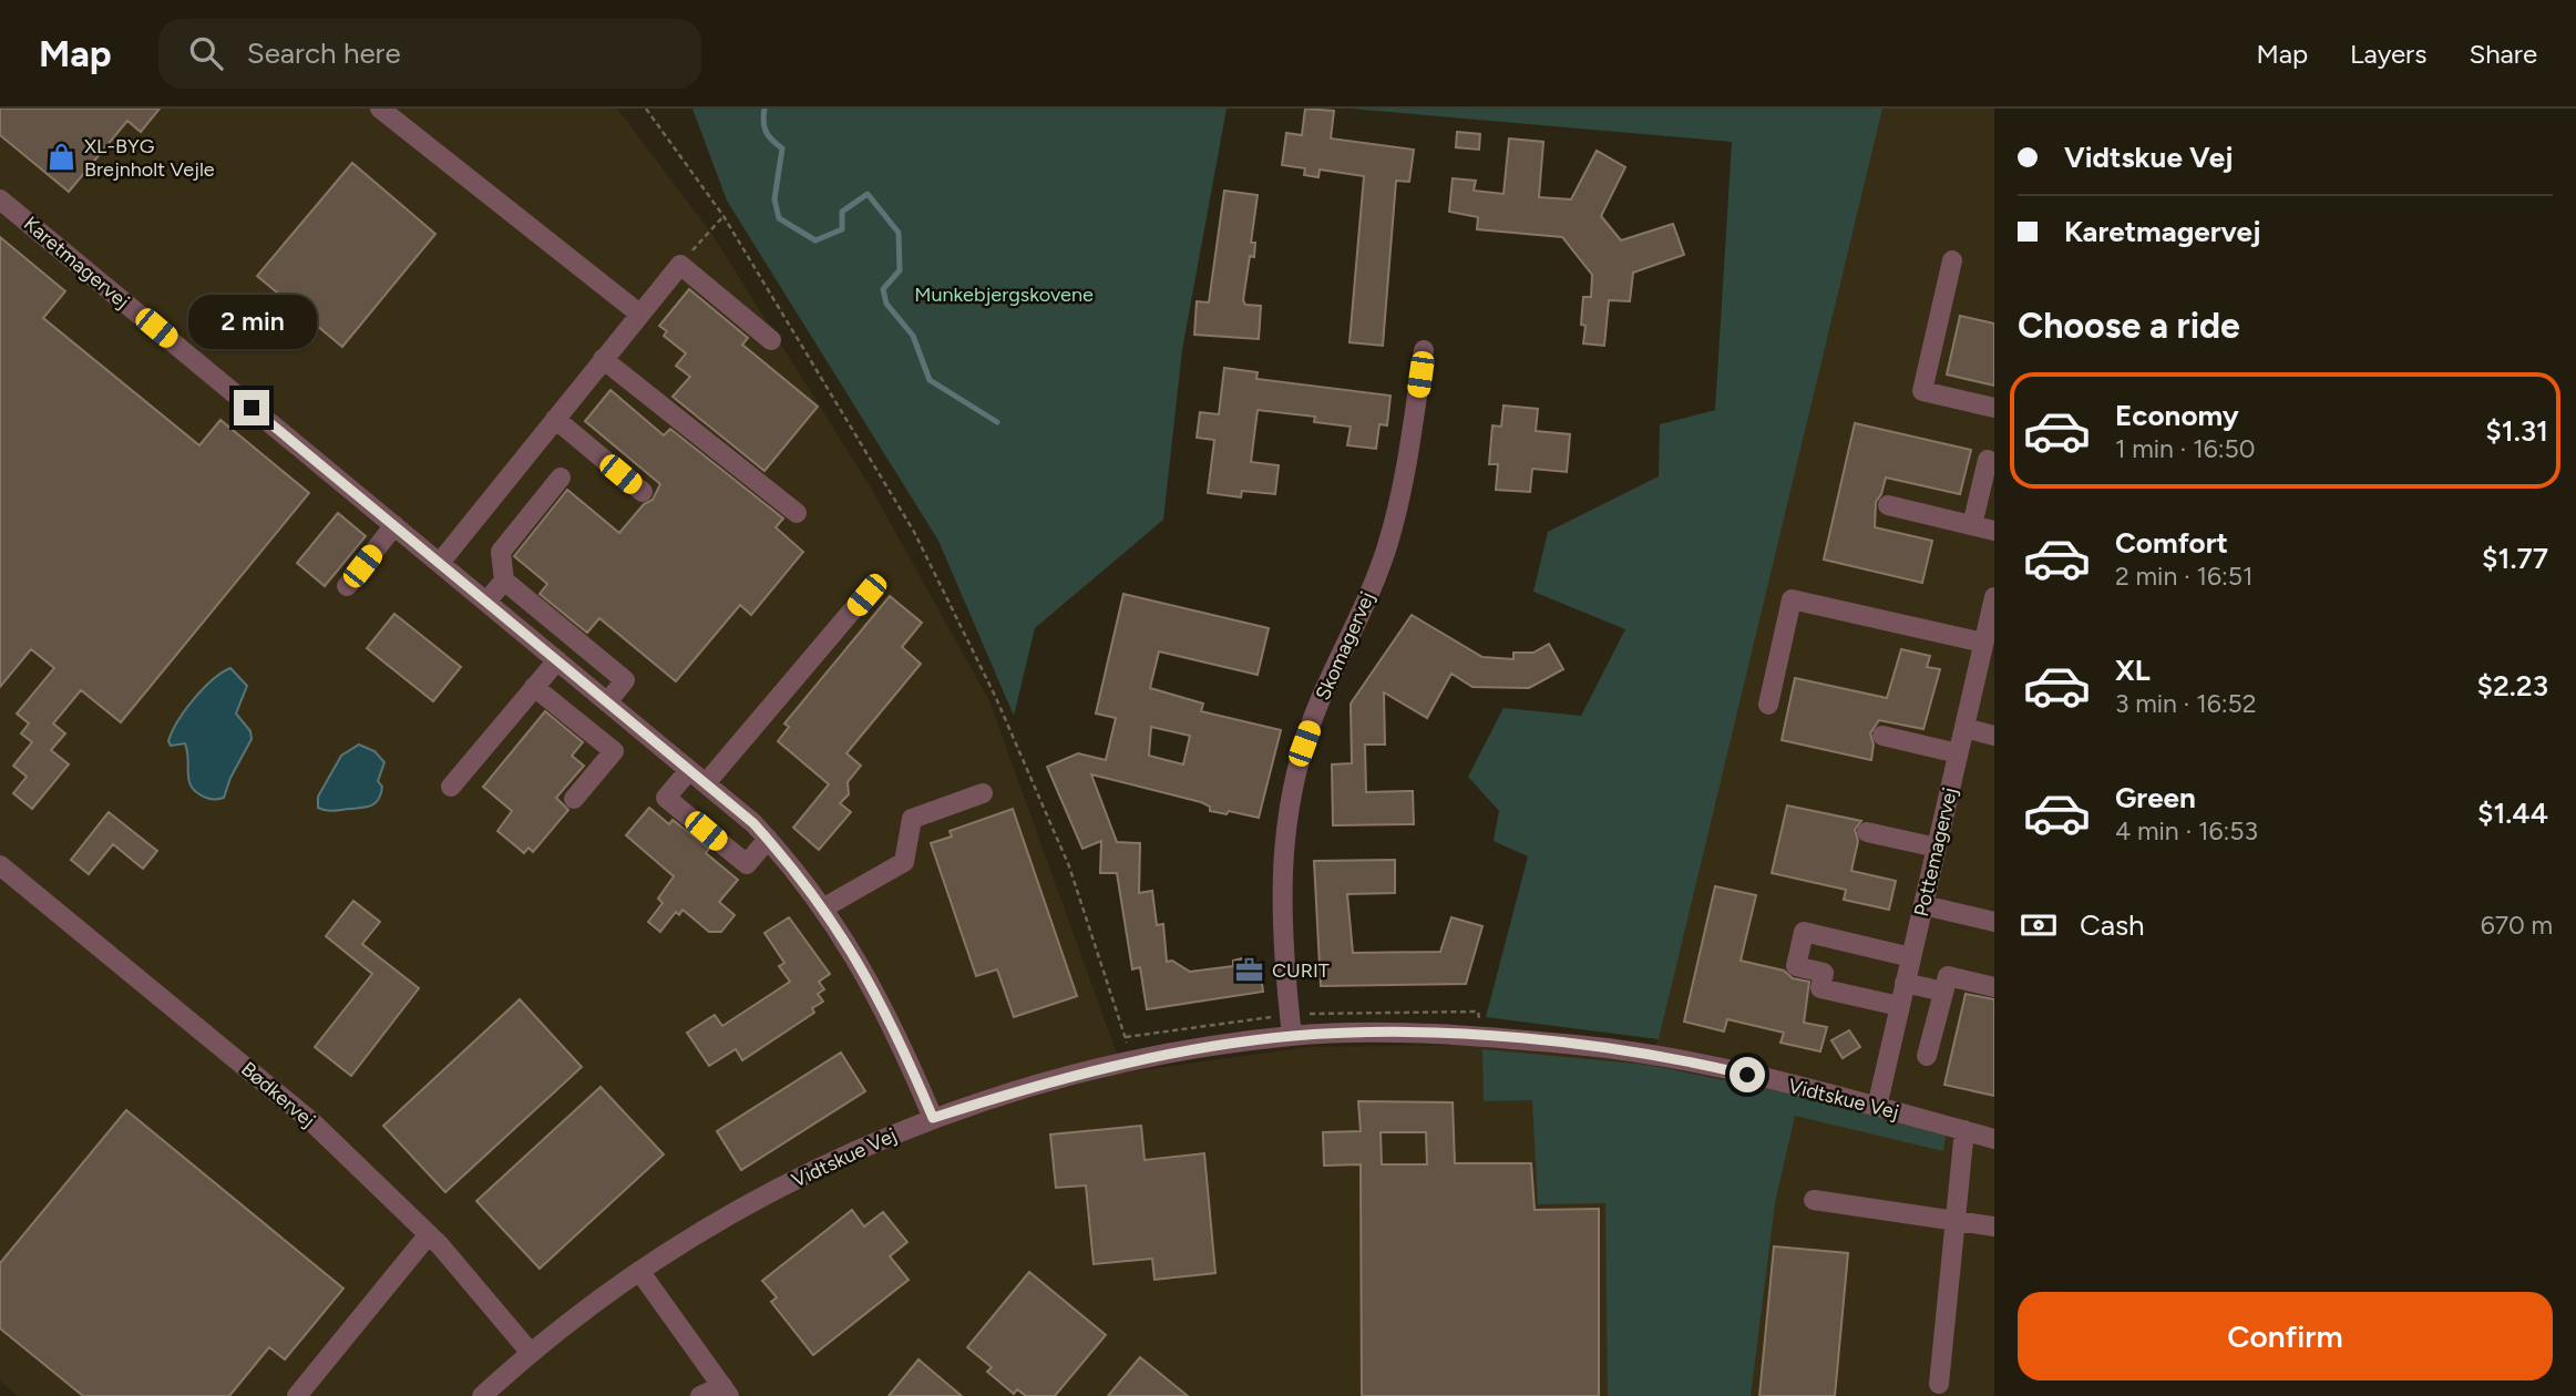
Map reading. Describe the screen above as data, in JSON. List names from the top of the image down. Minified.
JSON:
{"streets":{"street":["Karetmagervej","Skomagervej","Pottemagervej","Bødkervej","Vidtskue Vej"]},"crossings":[["Karetmagervej","Vidtskue Vej"],["Skomagervej","Vidtskue Vej"],["Pottemagervej","Vidtskue Vej"],["Bødkervej","Vidtskue Vej"]],"parks":["Munkebjergskovene"],"places":{"shop":["XL-BYG Brejnholt Vejle"],"office":["CURIT"]},"page":{"header":"Map","search":"Search here","nav":["Map","Layers","Share"],"banner":["Vidtskue Vej","Karetmagervej"],"heading":"Choose a ride","bubble":"2 min","list":[{"name":"Economy","note":"1 min · 16:50","value":"$1.31"},{"name":"Comfort","note":"2 min · 16:51","value":"$1.77"},{"name":"XL","note":"3 min · 16:52","value":"$2.23"},{"name":"Green","note":"4 min · 16:53","value":"$1.44"}],"pay":["Cash","670 m"],"buttons":"Confirm"}}
